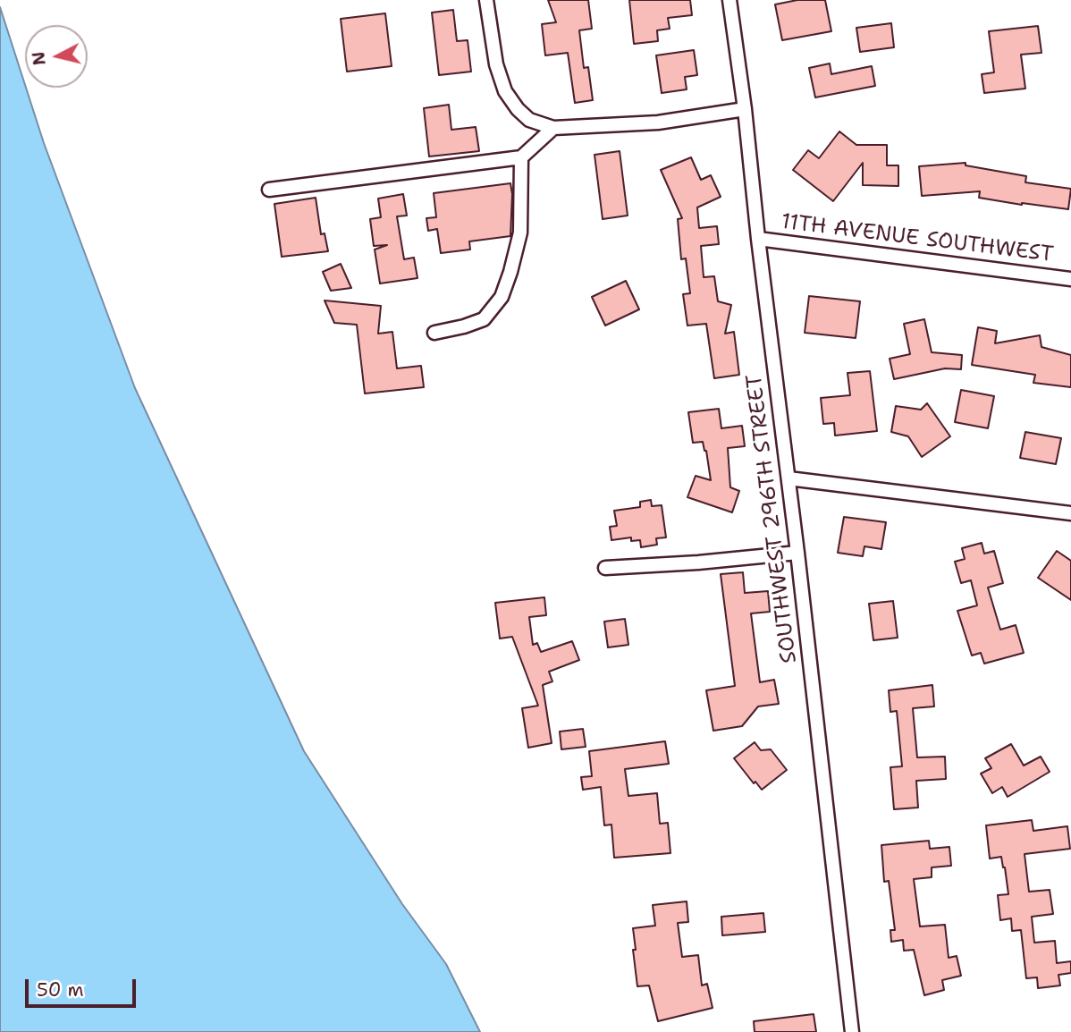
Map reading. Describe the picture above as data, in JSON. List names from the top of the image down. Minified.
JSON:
{"streets":{"street":["11TH AVENUE SOUTHWEST","SOUTHWEST 296TH STREET"]},"crossings":[["11TH AVENUE SOUTHWEST","SOUTHWEST 296TH STREET"]],"scale_bar":"50 m","north":"left"}
